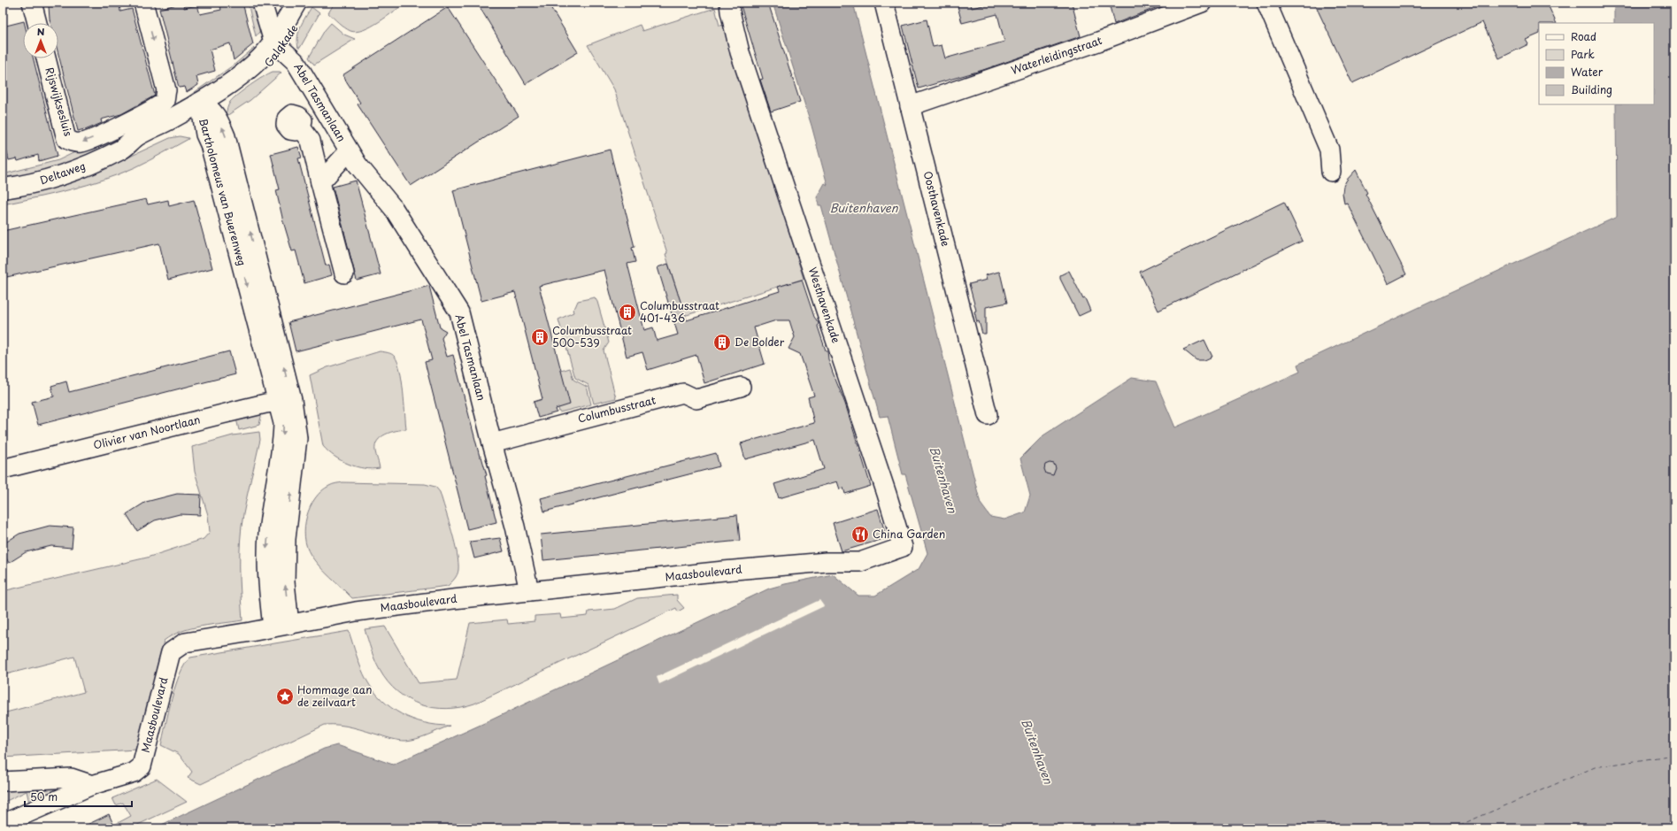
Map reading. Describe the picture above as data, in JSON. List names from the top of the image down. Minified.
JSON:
{"streets":{"main road":["Galgkade","Deltaweg"],"street":["Waterleidingstraat","Rijswijksesluis","Abel Tasmanlaan","Bartholomeus van Buerenweg","Oosthavenkade","Westhavenkade","Columbusstraat","Olivier van Noortlaan","Maasboulevard"]},"crossings":[["Galgkade","Abel Tasmanlaan"],["Galgkade","Deltaweg"],["Galgkade","Bartholomeus van Buerenweg"],["Waterleidingstraat","Oosthavenkade"],["Abel Tasmanlaan","Columbusstraat"],["Abel Tasmanlaan","Maasboulevard"],["Deltaweg","Bartholomeus van Buerenweg"],["Bartholomeus van Buerenweg","Olivier van Noortlaan"],["Bartholomeus van Buerenweg","Maasboulevard"],["Westhavenkade","Maasboulevard"]],"water":["Buitenhaven"],"places":{"building":["Columbusstraat 401-436","Columbusstraat 500-539","De Bolder"],"restaurant":["China Garden"],"place":["Hommage aan de zeilvaart"]},"legend":["Road","Park","Water","Building"],"scale_bar":"50 m","north":"top"}
